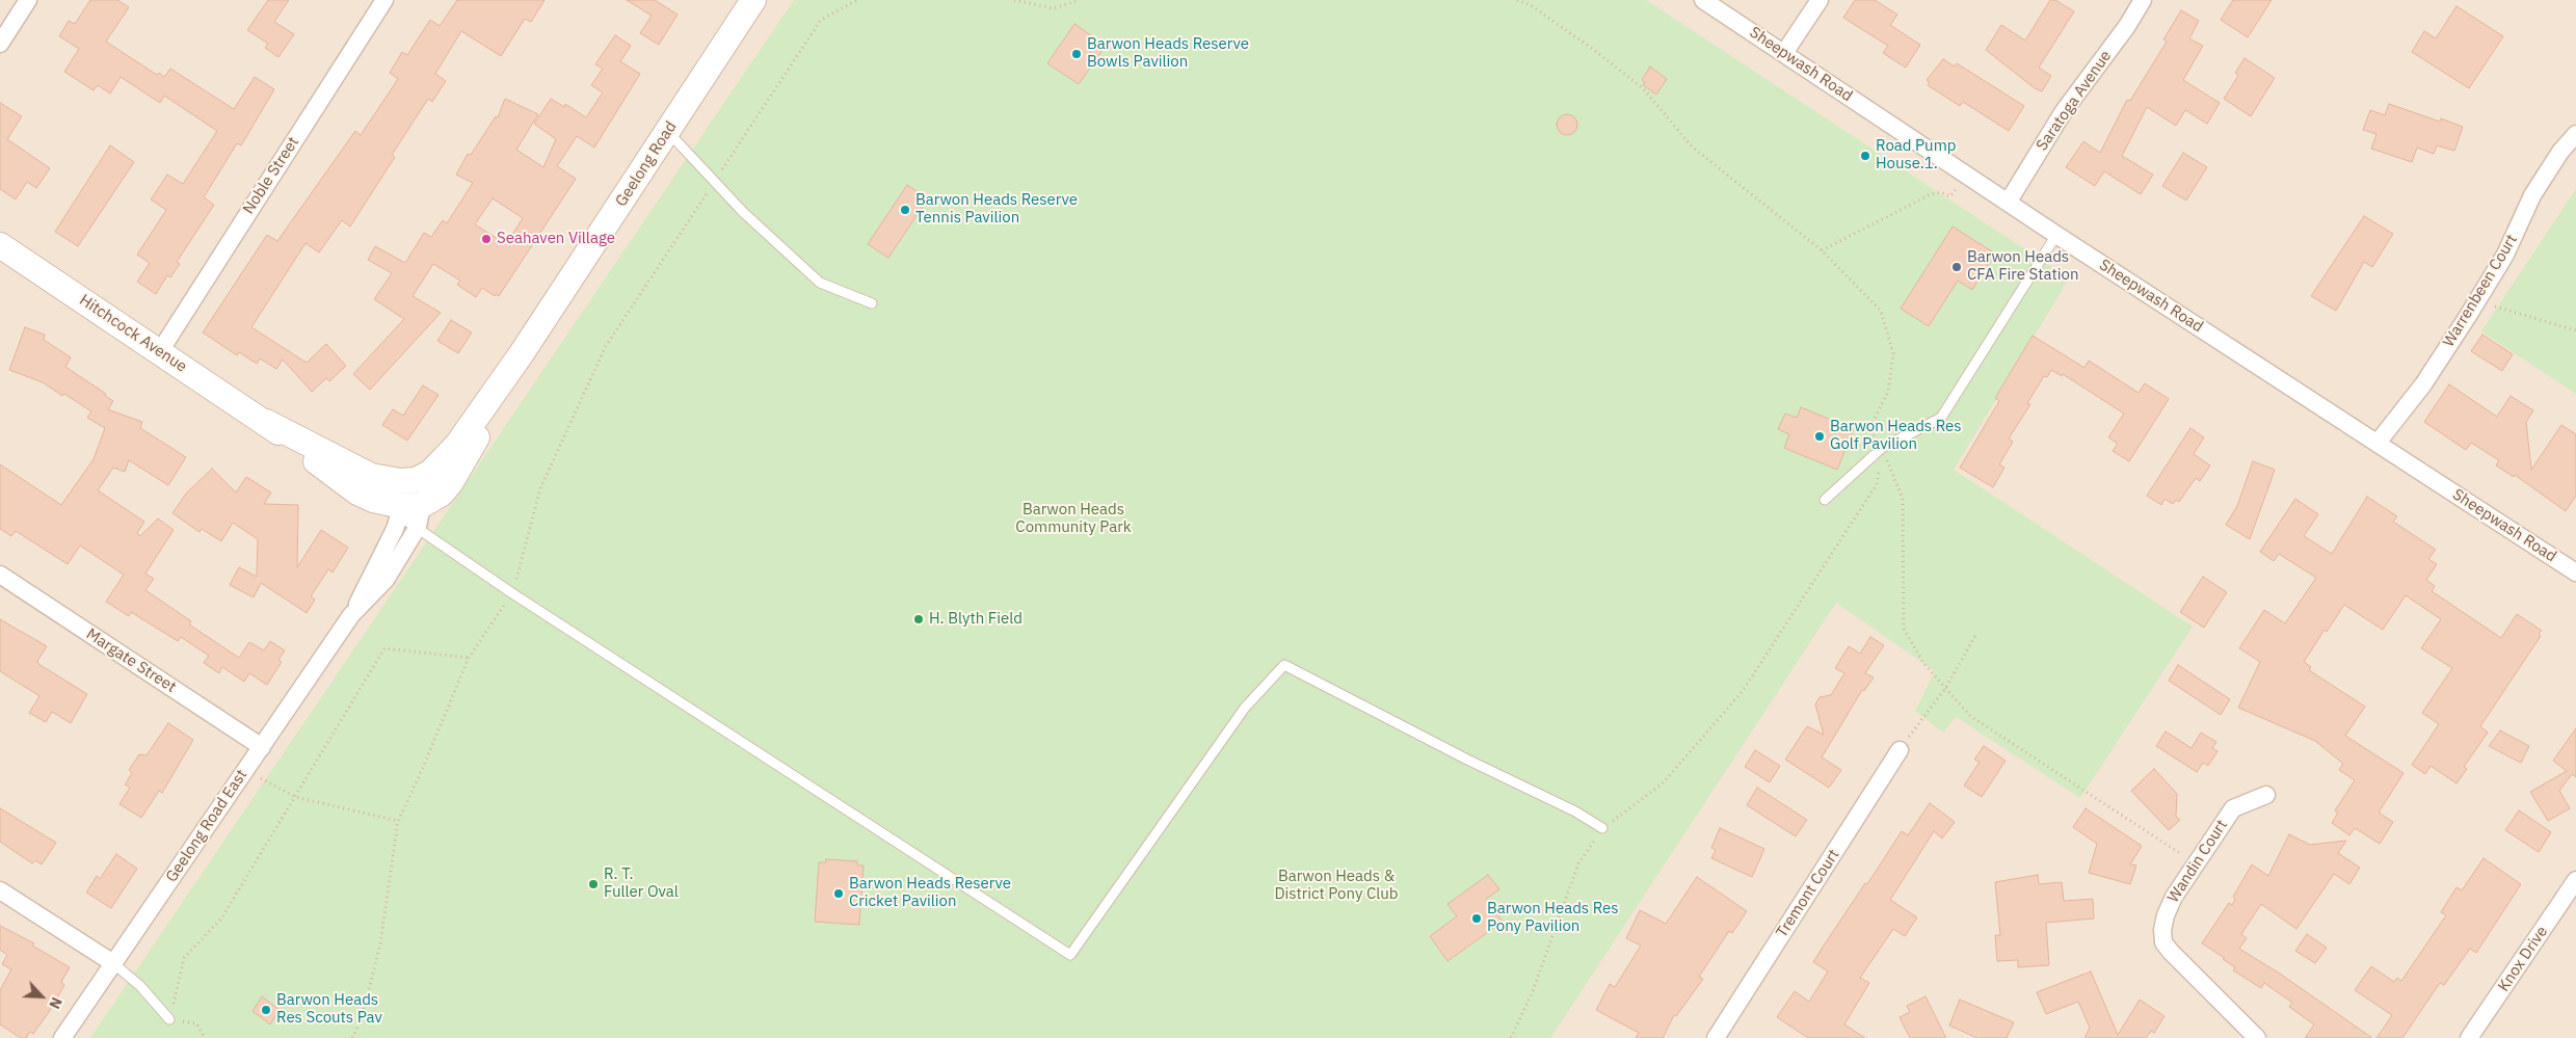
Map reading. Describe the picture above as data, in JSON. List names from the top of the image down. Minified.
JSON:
{"streets":{"street":["Sheepwash Road","Saratoga Avenue","Geelong Road","Noble Street","Warrenbeen Court","Hitchcock Avenue","Margate Street","Geelong Road East","Wandin Court","Tremont Court","Knox Drive"]},"crossings":[["Sheepwash Road","Saratoga Avenue"],["Sheepwash Road","Warrenbeen Court"],["Geelong Road","Hitchcock Avenue"],["Geelong Road","Geelong Road East"],["Noble Street","Hitchcock Avenue"],["Hitchcock Avenue","Geelong Road East"],["Margate Street","Geelong Road East"]],"parks":["Barwon Heads Community Park","Barwon Heads & District Pony Club"],"places":["Barwon Heads Reserve Bowls Pavilion","Road Pump House.1.","Barwon Heads Reserve Tennis Pavilion","Seahaven Village","Barwon Heads CFA Fire Station","Barwon Heads Res Golf Pavilion","H. Blyth Field","R. T. Fuller Oval","Barwon Heads Reserve Cricket Pavilion","Barwon Heads Res Pony Pavilion","Barwon Heads Res Scouts Pav"],"north":"bottom right"}
